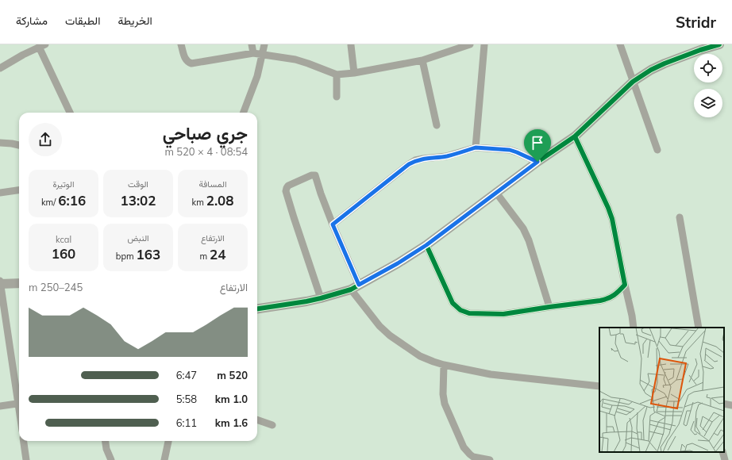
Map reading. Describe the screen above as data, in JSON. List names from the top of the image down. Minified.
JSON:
{"page":{"header":"Stridr","nav":["الخريطة","الطبقات","مشاركة"],"heading":["جري صباحي","08:54 · 4 × 520 m"],"stats":[["المسافة","2.08 km"],["الوقت","13:02"],["الوتيرة","6:16 /km"],["الارتفاع","24 m"],["النبض","163 bpm"],["kcal","160"]],"chart":["الارتفاع","245–250 m"],"list":[{"name":"520 m","note":"6:47"},{"name":"1.0 km","note":"5:58"},{"name":"1.6 km","note":"6:11"}]}}
